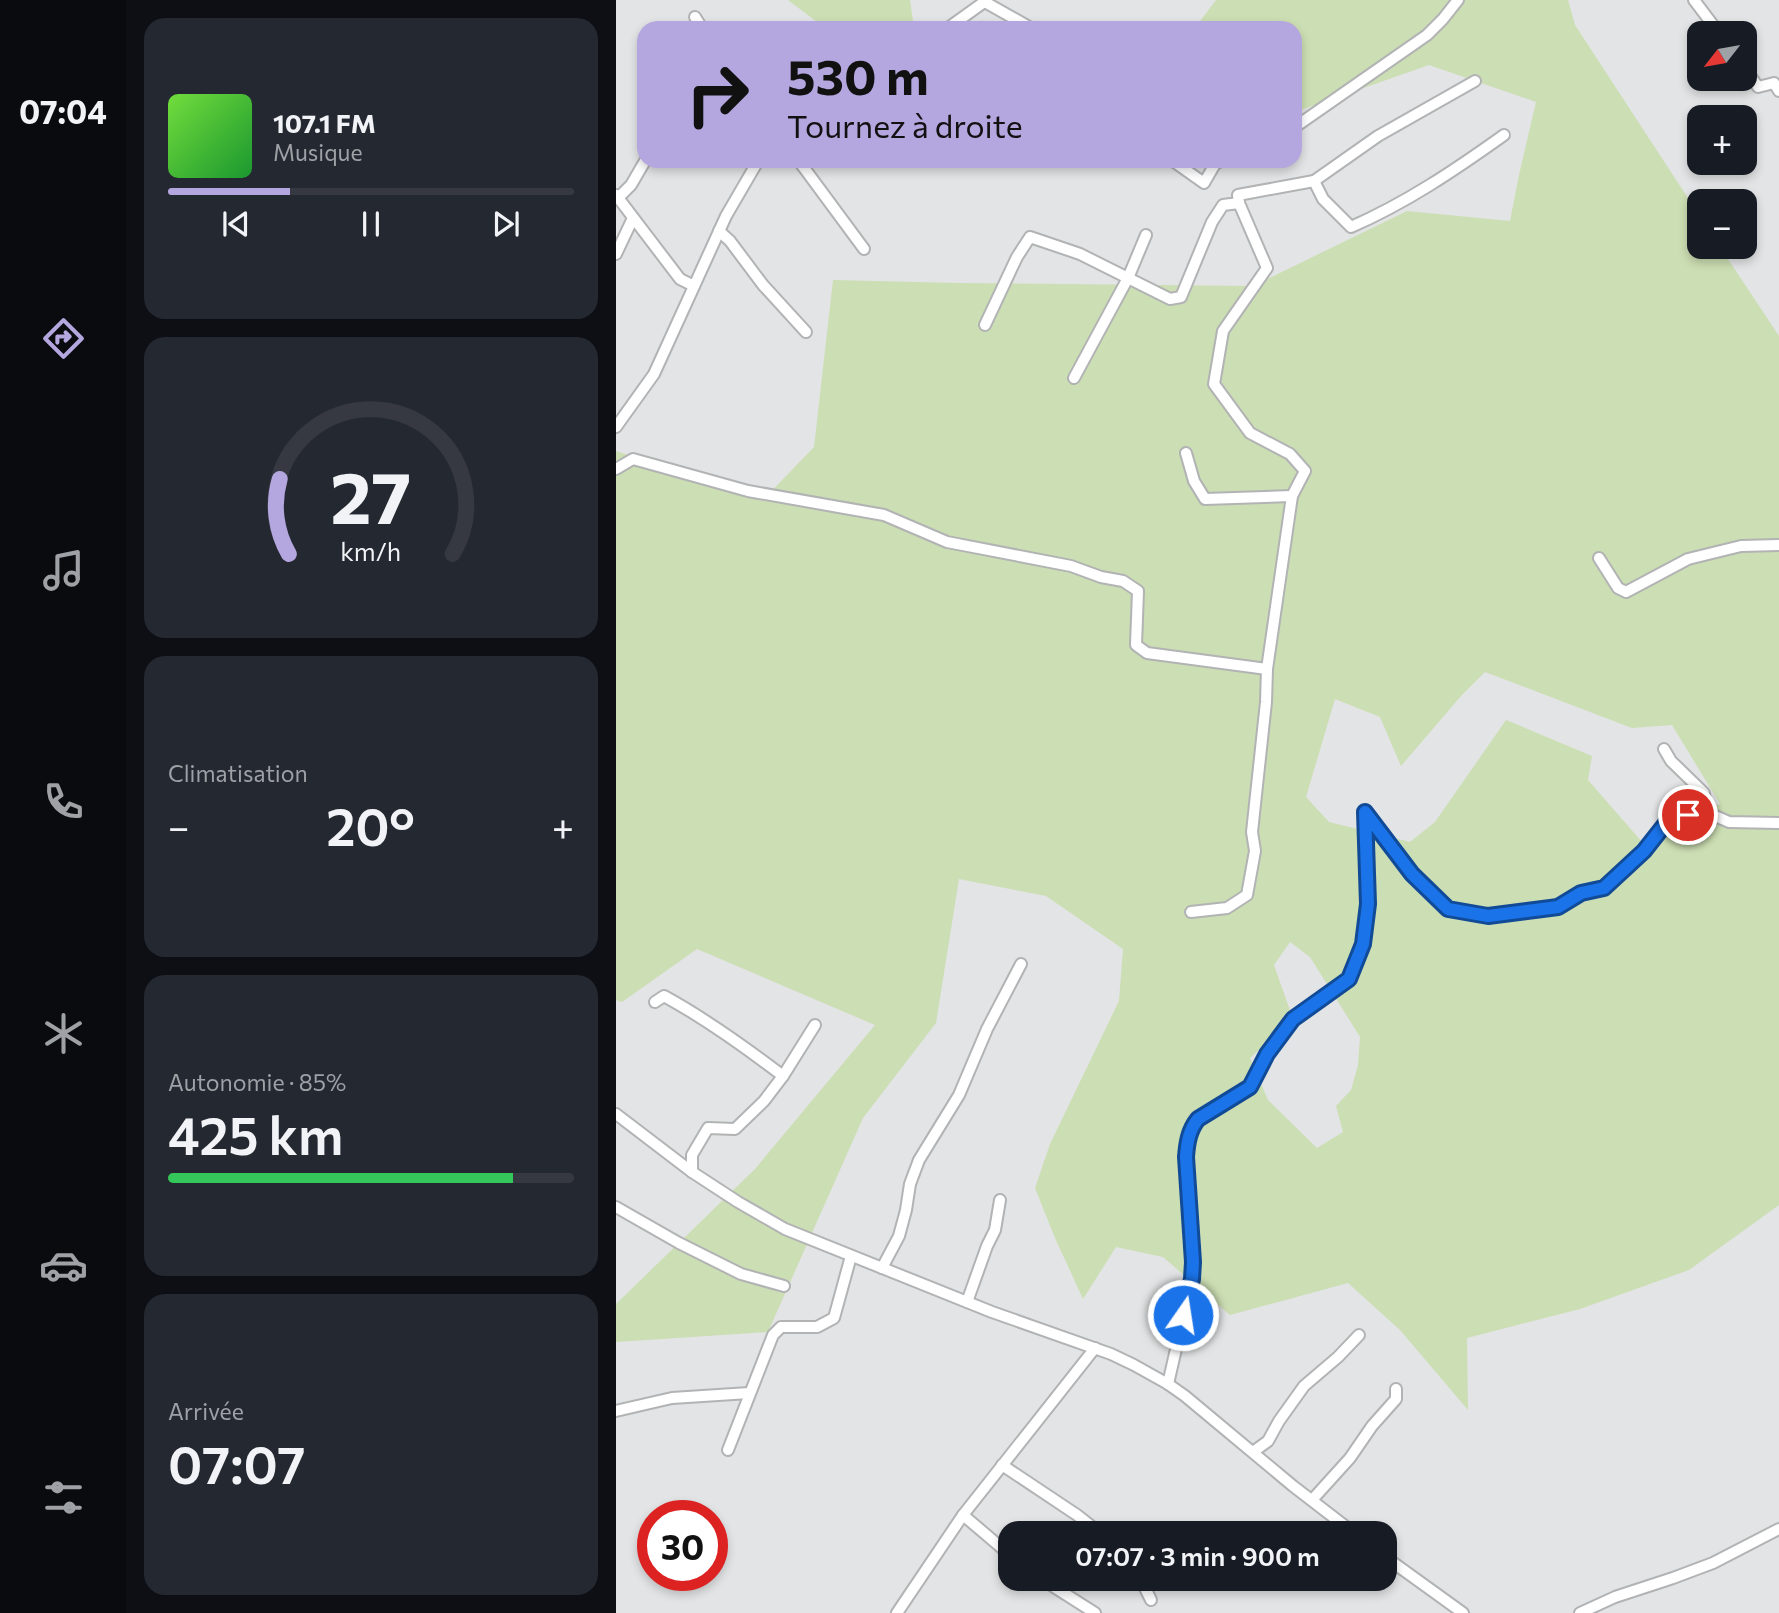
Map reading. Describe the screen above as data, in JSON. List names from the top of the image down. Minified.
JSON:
{"north":"bottom left","page":{"tabs":"07:04","map_buttons":["+","−"],"turn":["530 m","Tournez à droite"],"song":["107.1 FM","Musique"],"tile":["Climatisation",["Autonomie · 85%","425 km"],["Arrivée","07:07"]],"heat":["−","20°","+"],"limit":"30","trip":"07:07 · 3 min · 900 m","gauge":["27","km/h"]}}
